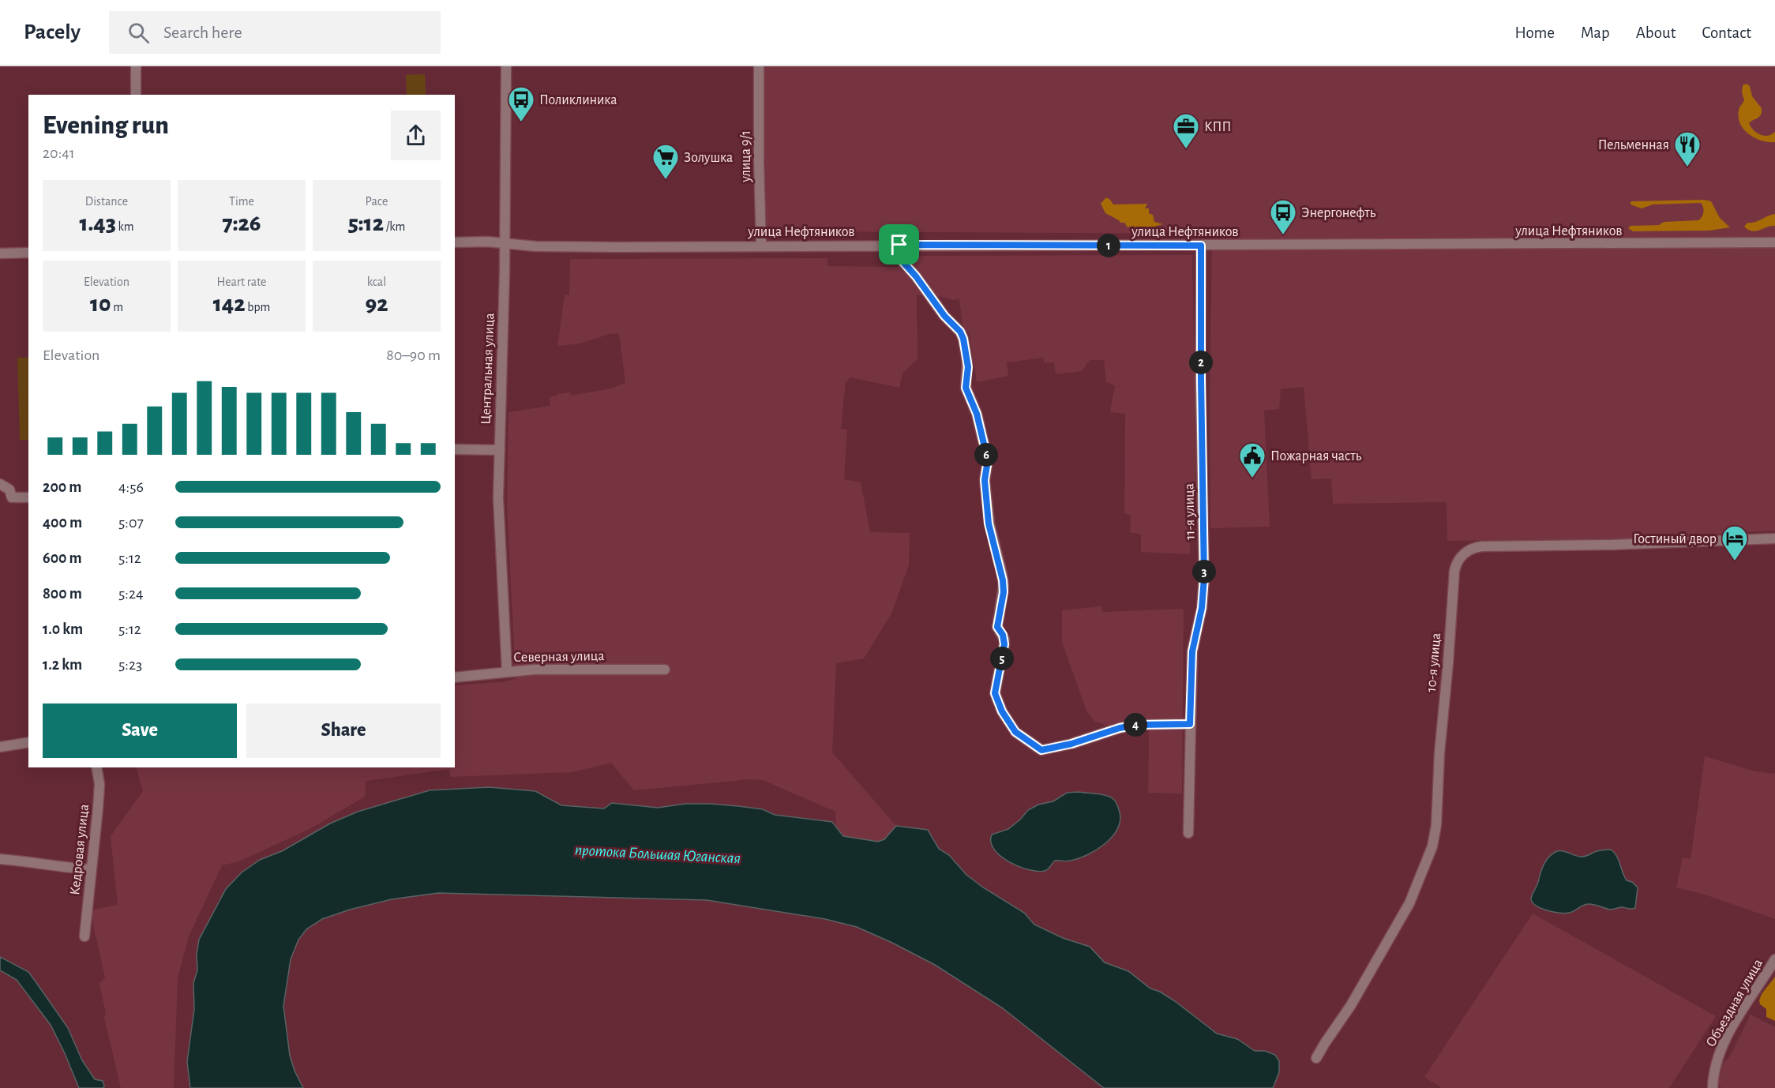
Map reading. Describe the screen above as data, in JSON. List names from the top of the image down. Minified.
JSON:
{"streets":{"street":["улица 9/1","улица Нефтяников","Центральная улица","11-я улица","Северная улица","10-я улица","Кедровая улица","Объездная улица"]},"crossings":[["улица 9/1","улица Нефтяников"],["улица Нефтяников","Центральная улица"],["улица Нефтяников","11-я улица"],["Центральная улица","Северная улица"]],"water":["протока Большая Юганская"],"places":{"bus stop":["Поликлиника","Энергонефть"],"office":["КПП"],"restaurant":["Пельменная"],"supermarket":["Золушка"],"public building":["Пожарная часть"],"hotel":["Гостиный двор"]},"page":{"header":"Pacely","search":"Search here","nav":["Home","Map","About","Contact"],"heading":["Evening run","20:41"],"stats":[["Distance","1.43 km"],["Time","7:26"],["Pace","5:12 /km"],["Elevation","10 m"],["Heart rate","142 bpm"],["kcal","92"]],"pins":["1","2","6","3","5","4"],"chart":["Elevation","80–90 m"],"list":[{"name":"200 m","note":"4:56"},{"name":"400 m","note":"5:07"},{"name":"600 m","note":"5:12"},{"name":"800 m","note":"5:24"},{"name":"1.0 km","note":"5:12"},{"name":"1.2 km","note":"5:23"}],"buttons":["Save","Share"]}}
